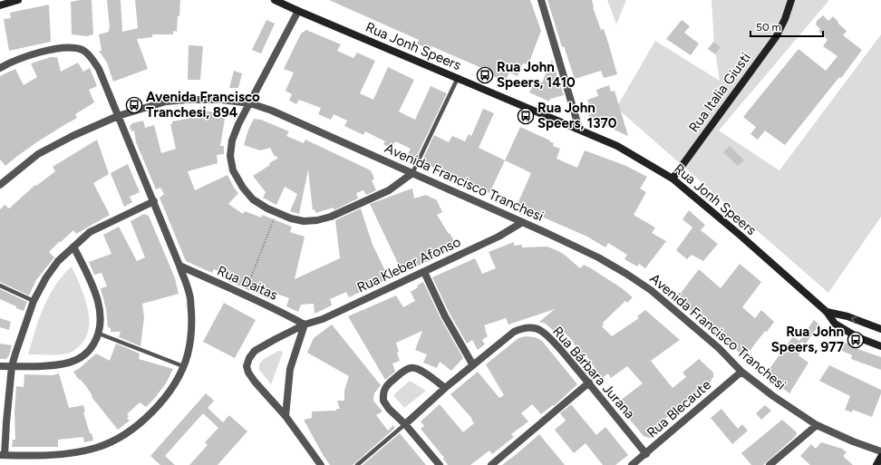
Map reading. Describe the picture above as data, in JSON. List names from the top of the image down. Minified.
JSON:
{"streets":{"main road":["Rua Jonh Speers","Rua Italia Giusti"],"street":["Avenida Francisco Tranchesi","Rua Kleber Afonso","Rua Daitas","Rua Bárbara Jurana","Rua Blecaute"]},"crossings":[["Rua Jonh Speers","Rua Italia Giusti"],["Avenida Francisco Tranchesi","Rua Kleber Afonso"],["Avenida Francisco Tranchesi","Rua Blecaute"],["Rua Kleber Afonso","Rua Daitas"],["Rua Bárbara Jurana","Rua Blecaute"]],"places":{"bus stop":["Rua John Speers, 1410","Avenida Francisco Tranchesi, 894","Rua John Speers, 1370","Rua John Speers, 977"]},"scale_bar":"50 m"}
